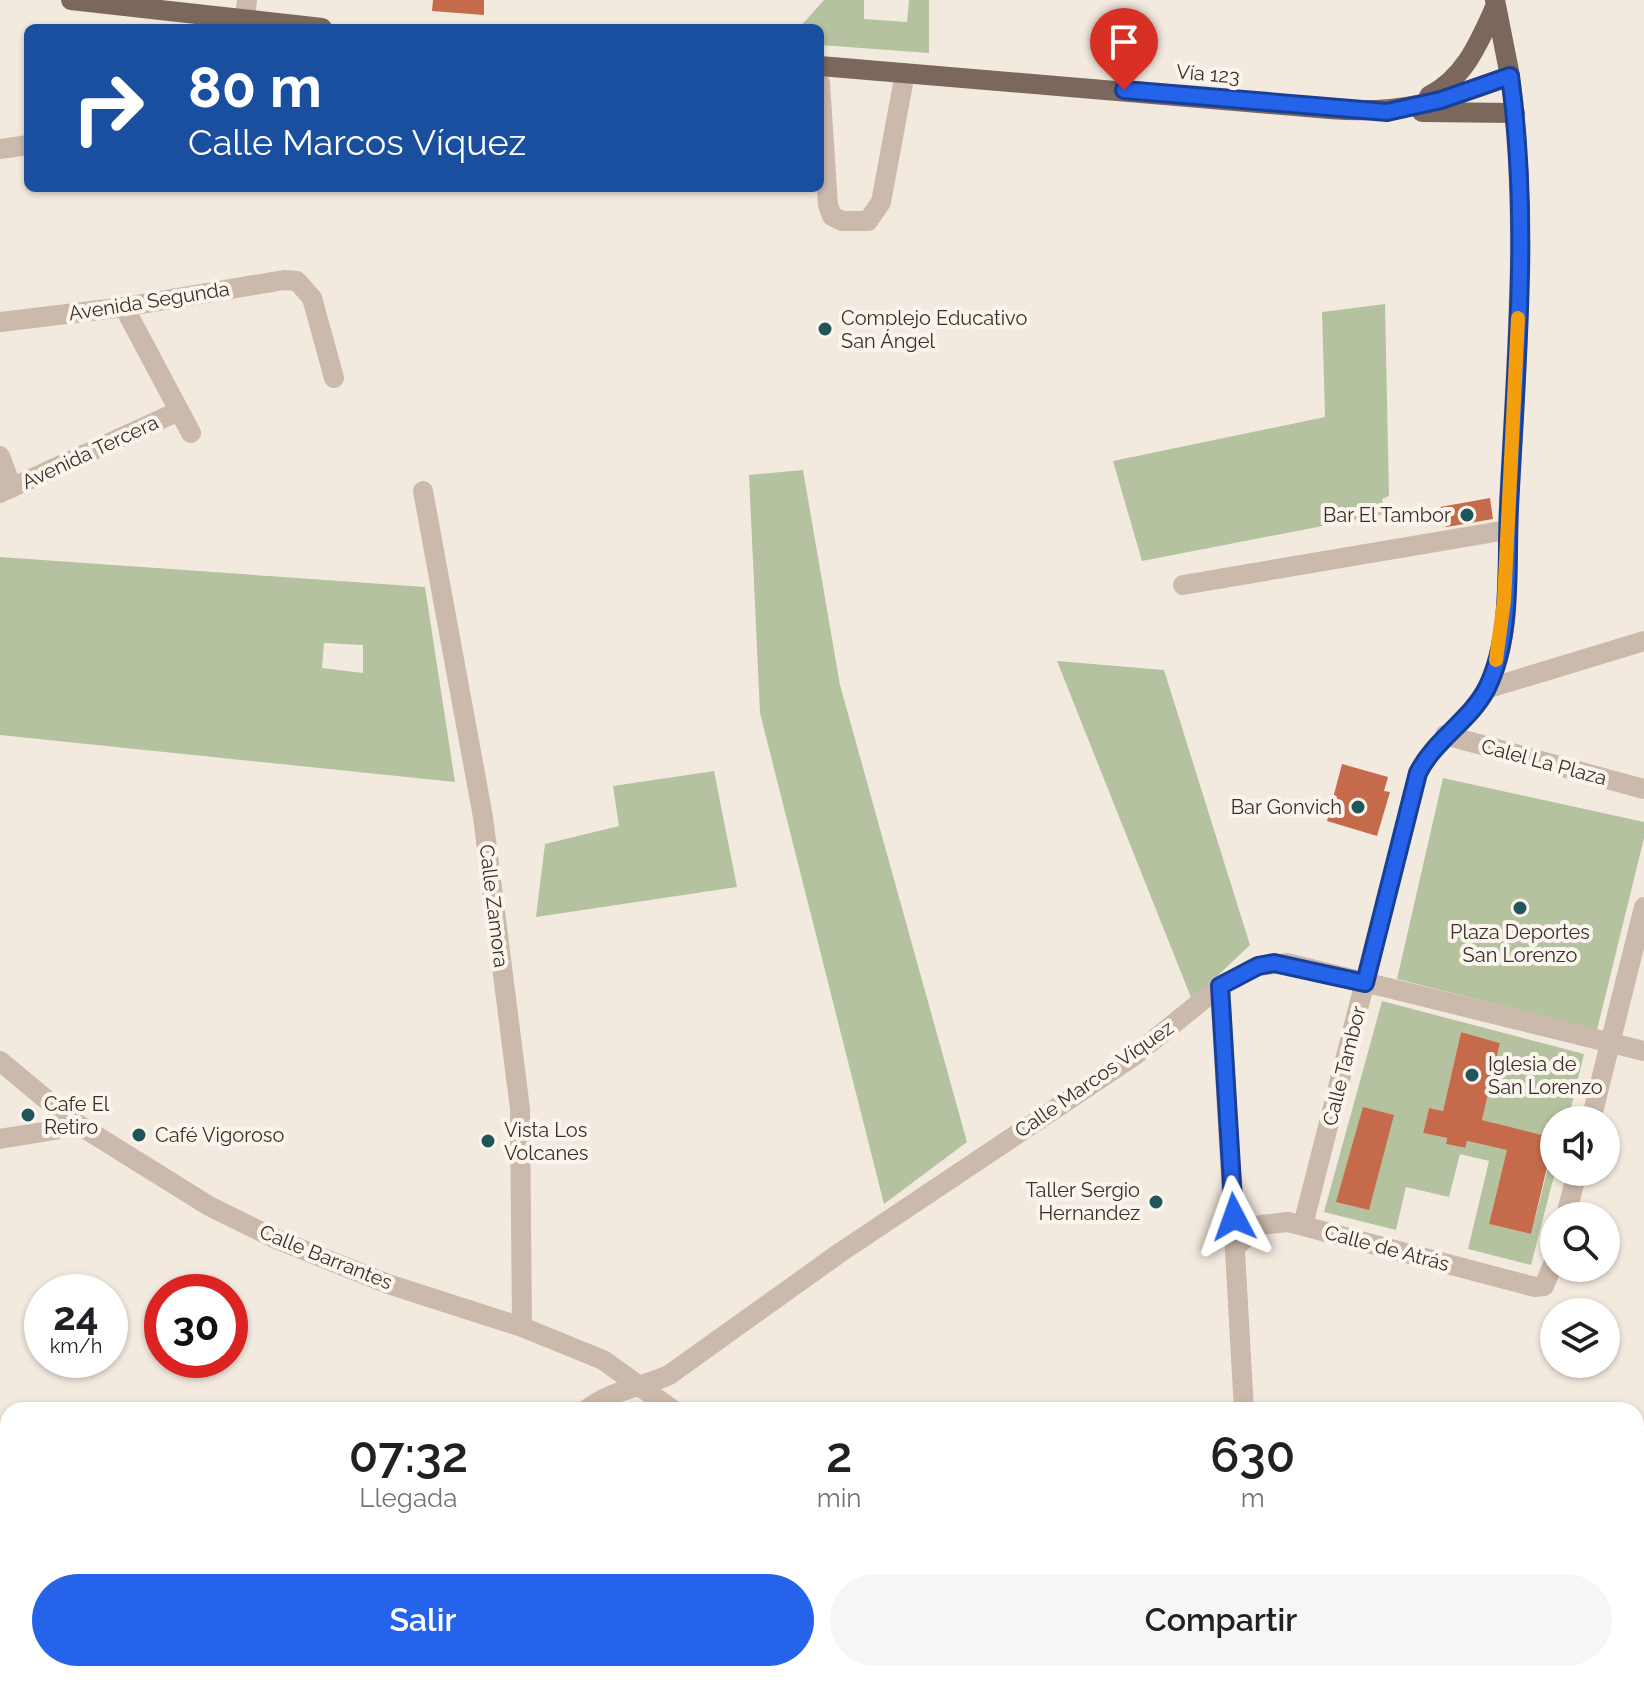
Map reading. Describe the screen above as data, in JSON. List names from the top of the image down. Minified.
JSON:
{"streets":{"main road":["Vía 123"],"street":["Avenida Segunda","Avenida Tercera","Calel La Plaza","Calle Zamora","Calle Tambor","Calle Marcos Víquez","Calle de Atrás","Calle Barrantes"]},"crossings":[["Vía 123","Calle Tambor"],["Calel La Plaza","Calle Tambor"],["Calle Zamora","Calle Barrantes"],["Calle Tambor","Calle Marcos Víquez"],["Calle Tambor","Calle de Atrás"],["Calle Marcos Víquez","Calle Barrantes"]],"places":["Complejo Educativo San Ángel","Bar El Tambor","Bar Gonvich","Plaza Deportes San Lorenzo","Iglesia de San Lorenzo","Cafe El Retiro","Café Vigoroso","Vista Los Volcanes","Taller Sergio Hernandez"],"page":{"turn":["80 m","Calle Marcos Víquez"],"speed":"24 km/h","limit":"30","eta":["07:32","Llegada","2","min","630","m"],"buttons":["Salir","Compartir"]}}
